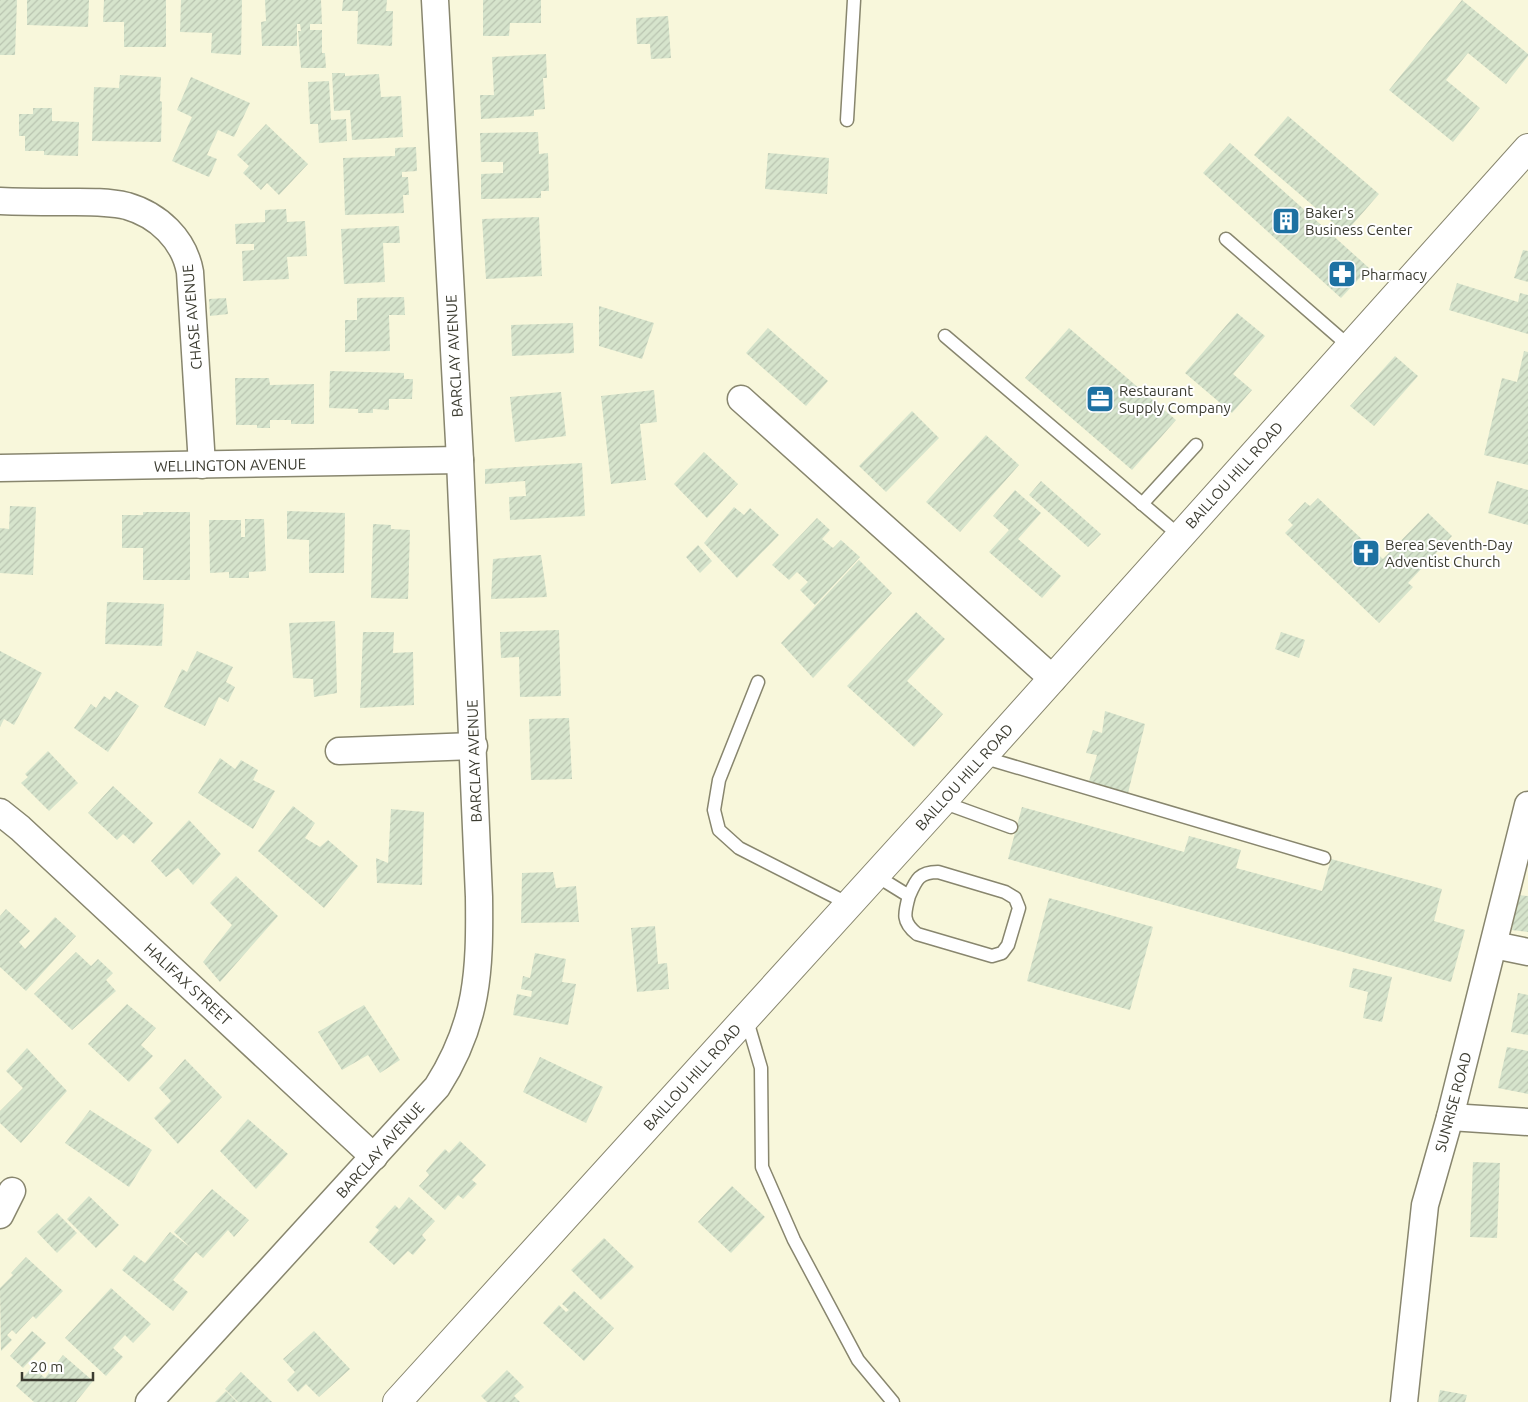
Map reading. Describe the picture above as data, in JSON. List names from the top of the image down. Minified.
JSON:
{"streets":{"main road":["BAILLOU HILL ROAD"],"street":["CHASE AVENUE","BARCLAY AVENUE","WELLINGTON AVENUE","HALIFAX STREET","SUNRISE ROAD"]},"crossings":[["CHASE AVENUE","WELLINGTON AVENUE"],["BARCLAY AVENUE","WELLINGTON AVENUE"],["BARCLAY AVENUE","HALIFAX STREET"]],"places":{"building":["Baker's Business Center"],"pharmacy":["Pharmacy"],"office":["Restaurant Supply Company"],"church":["Berea Seventh-Day Adventist Church"]},"scale_bar":"20 m"}
